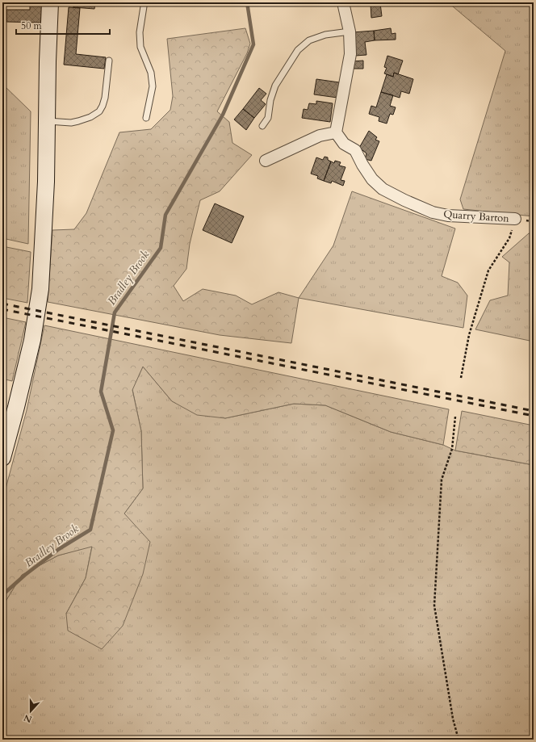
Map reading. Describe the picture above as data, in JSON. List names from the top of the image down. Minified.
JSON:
{"streets":{"street":["Quarry Barton"]},"water":["Bradley Brook"],"scale_bar":"50 m","north":"bottom"}
